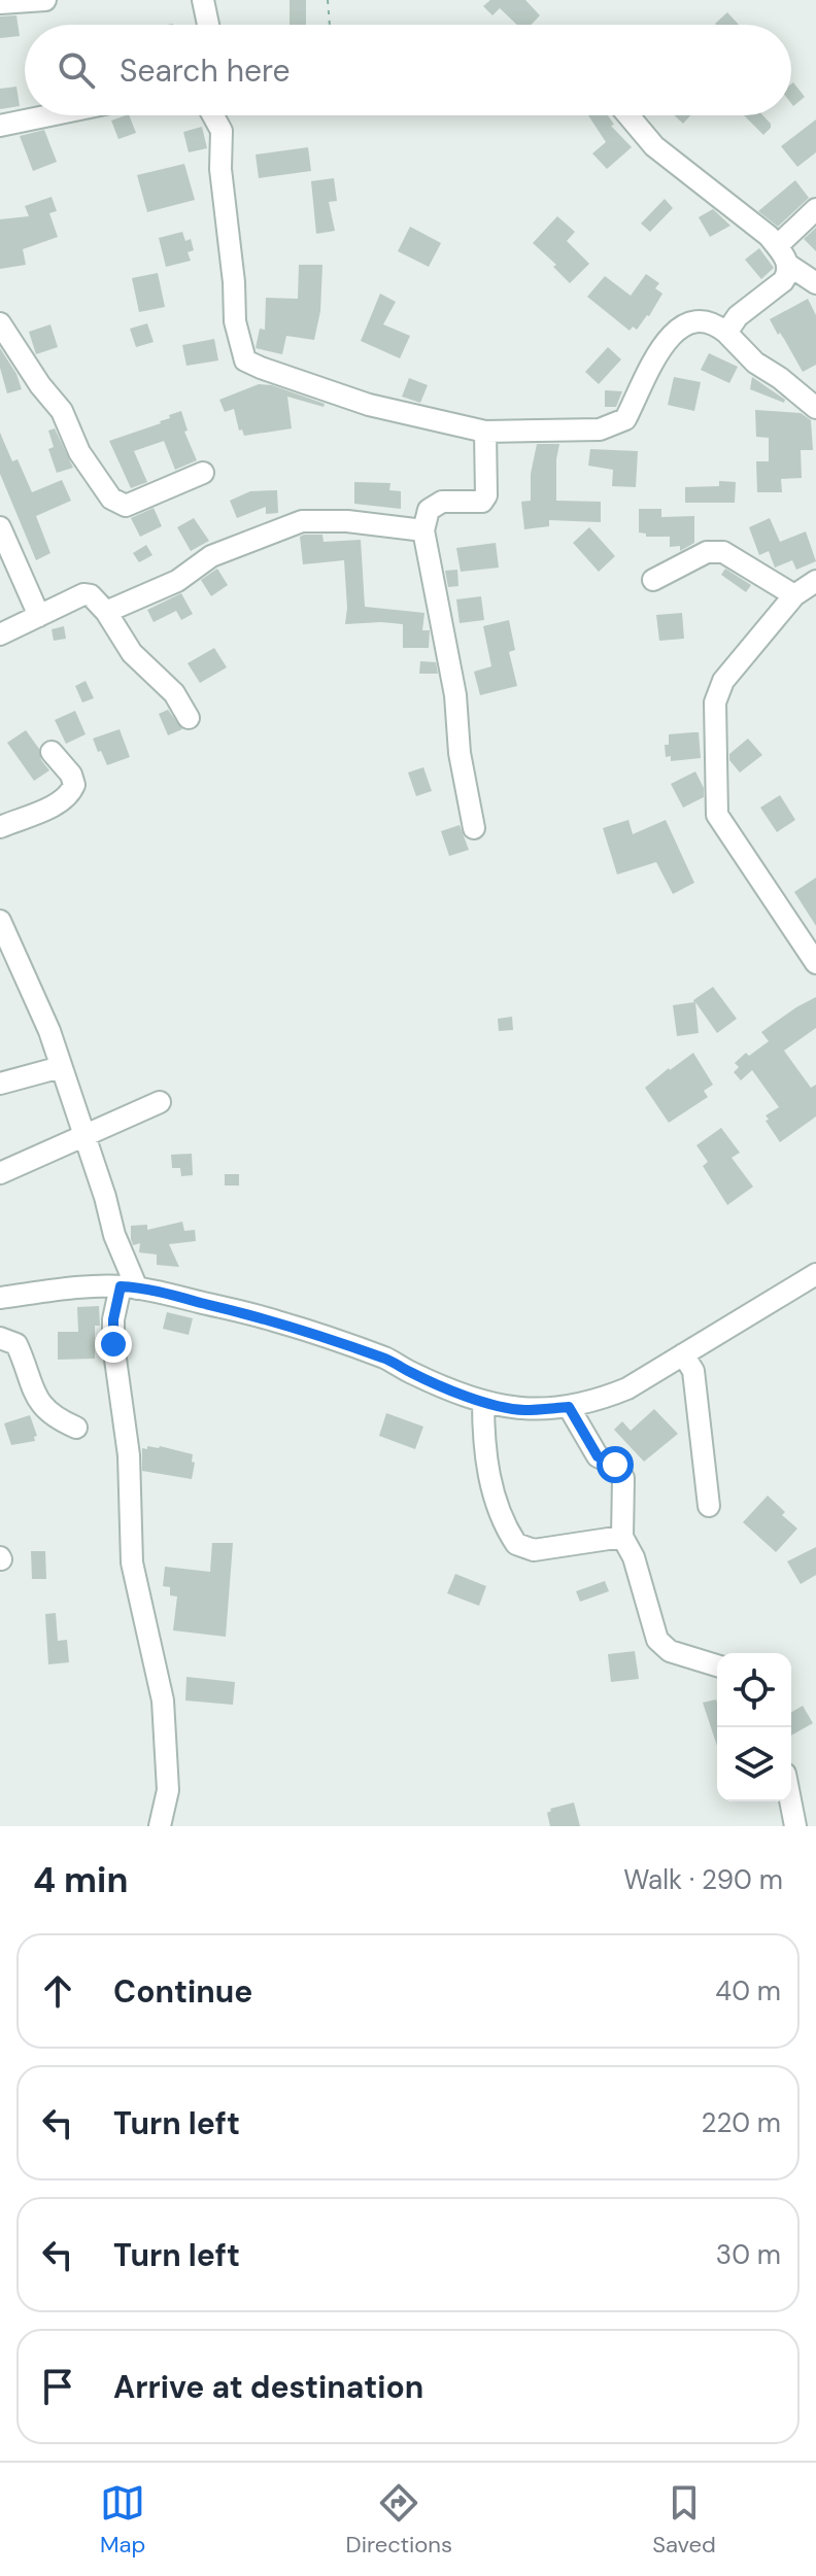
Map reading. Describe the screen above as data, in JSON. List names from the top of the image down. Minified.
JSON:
{"page":{"search":"Search here","heading":["4 min","Walk · 290 m"],"list":[["Continue","40 m"],["Turn left","220 m"],["Turn left","30 m"],"Arrive at destination"],"nav":["Map","Directions","Saved"]}}
